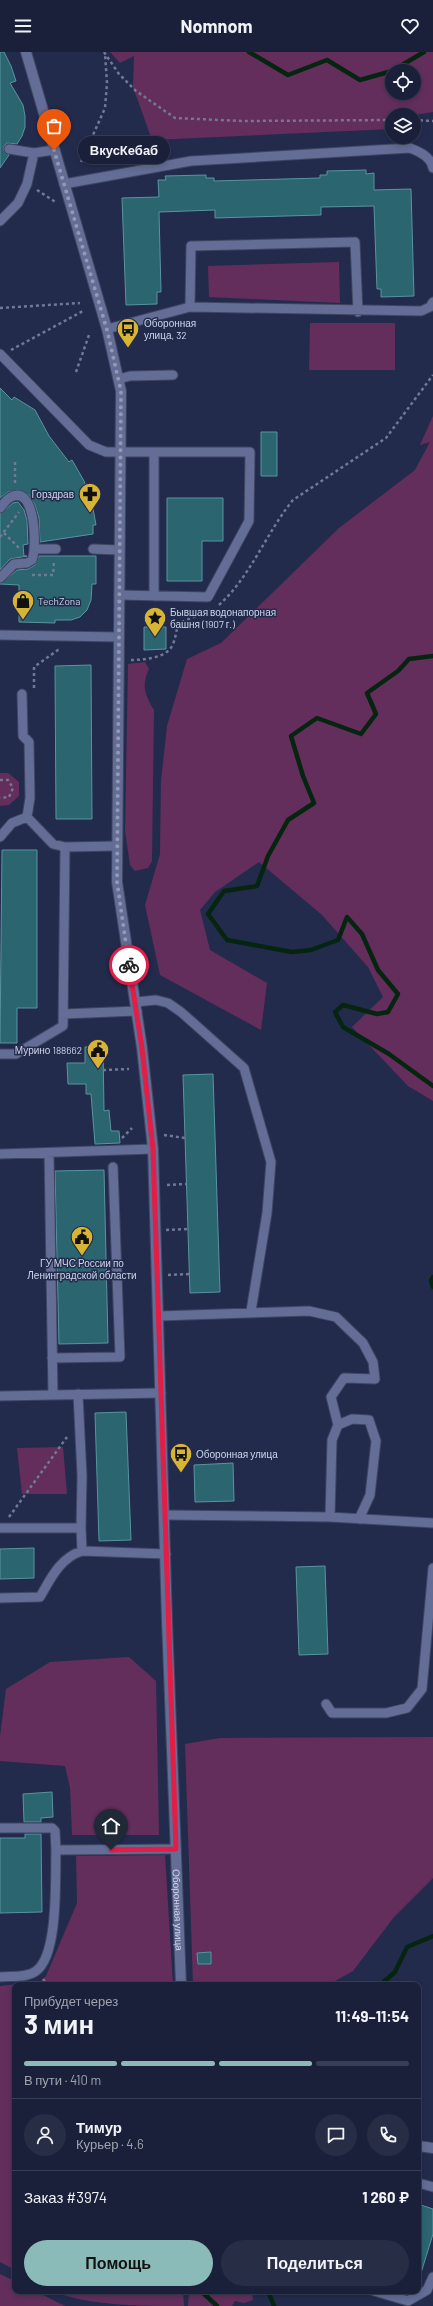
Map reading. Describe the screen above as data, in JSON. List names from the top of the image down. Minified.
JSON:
{"streets":{"street":["Оборонная улица"]},"places":{"other":["ВкусКебаб"],"bus stop":["Оборонная улица, 32","Оборонная улица"],"pharmacy":["Горздрав"],"shop":["TechZona"],"place":["Бывшая водонапорная башня (1907 г.)"],"public building":["Мурино 188662","ГУ МЧС России по Ленинградской области"]},"page":{"header":"Nomnom","bubble":"ВкусКебаб","heading":["3 мин","Прибудет через","11:49–11:54"],"panel":["Тимур","Курьер · 4.6","Заказ #3974","1 260 ₽"],"bar":"В пути · 410 m","buttons":["Помощь","Поделиться"]}}
